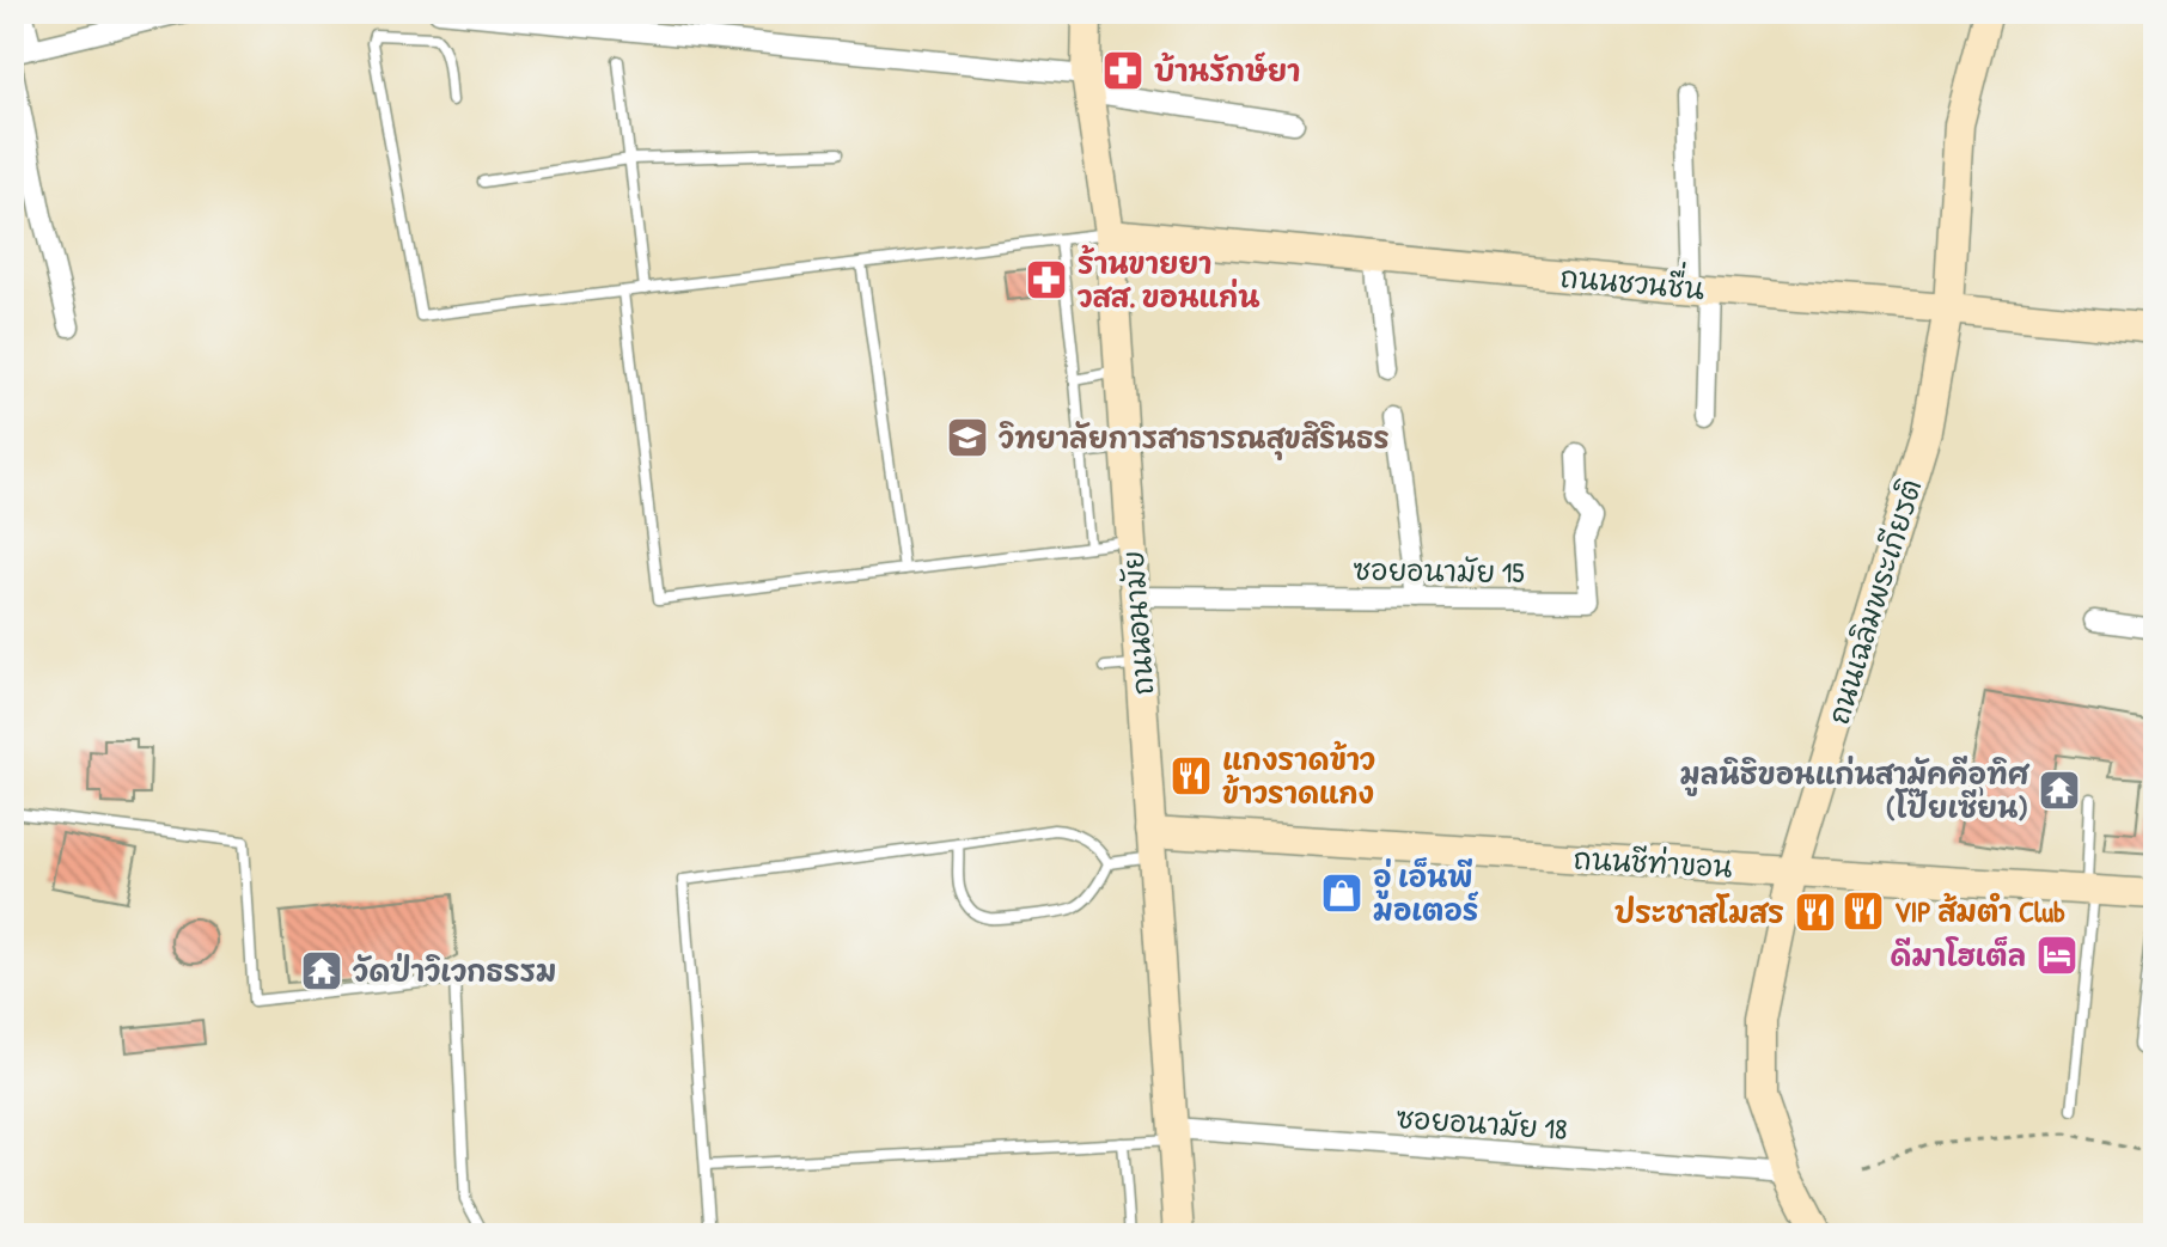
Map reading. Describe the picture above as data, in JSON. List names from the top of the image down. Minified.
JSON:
{"streets":{"street":["ถนนชวนชื่น","ซอยอนามัย 15","ถนนเฉลิมพระเกียรติ","ถนนอนามัย","ถนนชีท่าขอน","ซอยอนามัย 18"]},"crossings":[["ถนนชวนชื่น","ถนนเฉลิมพระเกียรติ"],["ถนนชวนชื่น","ถนนอนามัย"],["ซอยอนามัย 15","ถนนอนามัย"],["ถนนเฉลิมพระเกียรติ","ถนนชีท่าขอน"],["ถนนเฉลิมพระเกียรติ","ซอยอนามัย 18"],["ถนนอนามัย","ถนนชีท่าขอน"],["ถนนอนามัย","ซอยอนามัย 18"]],"places":{"pharmacy":["บ้านรักษ์ยา","ร้านขายยา วสส. ขอนแก่น"],"school or university":["วิทยาลัยการสาธารณสุขสิรินธร"],"restaurant":["แกงราดข้าว ข้าวราดแกง","VIP ส้มตำ Club","ประชาสโมสร"],"temple":["มูลนิธิขอนแก่นสามัคคีอุทิศ (โป๊ยเซียน)","วัดป่าวิเวกธรรม"],"shop":["อู่ เอ็นพี มอเตอร์"],"hotel":["ดีมาโฮเต็ล"]}}
